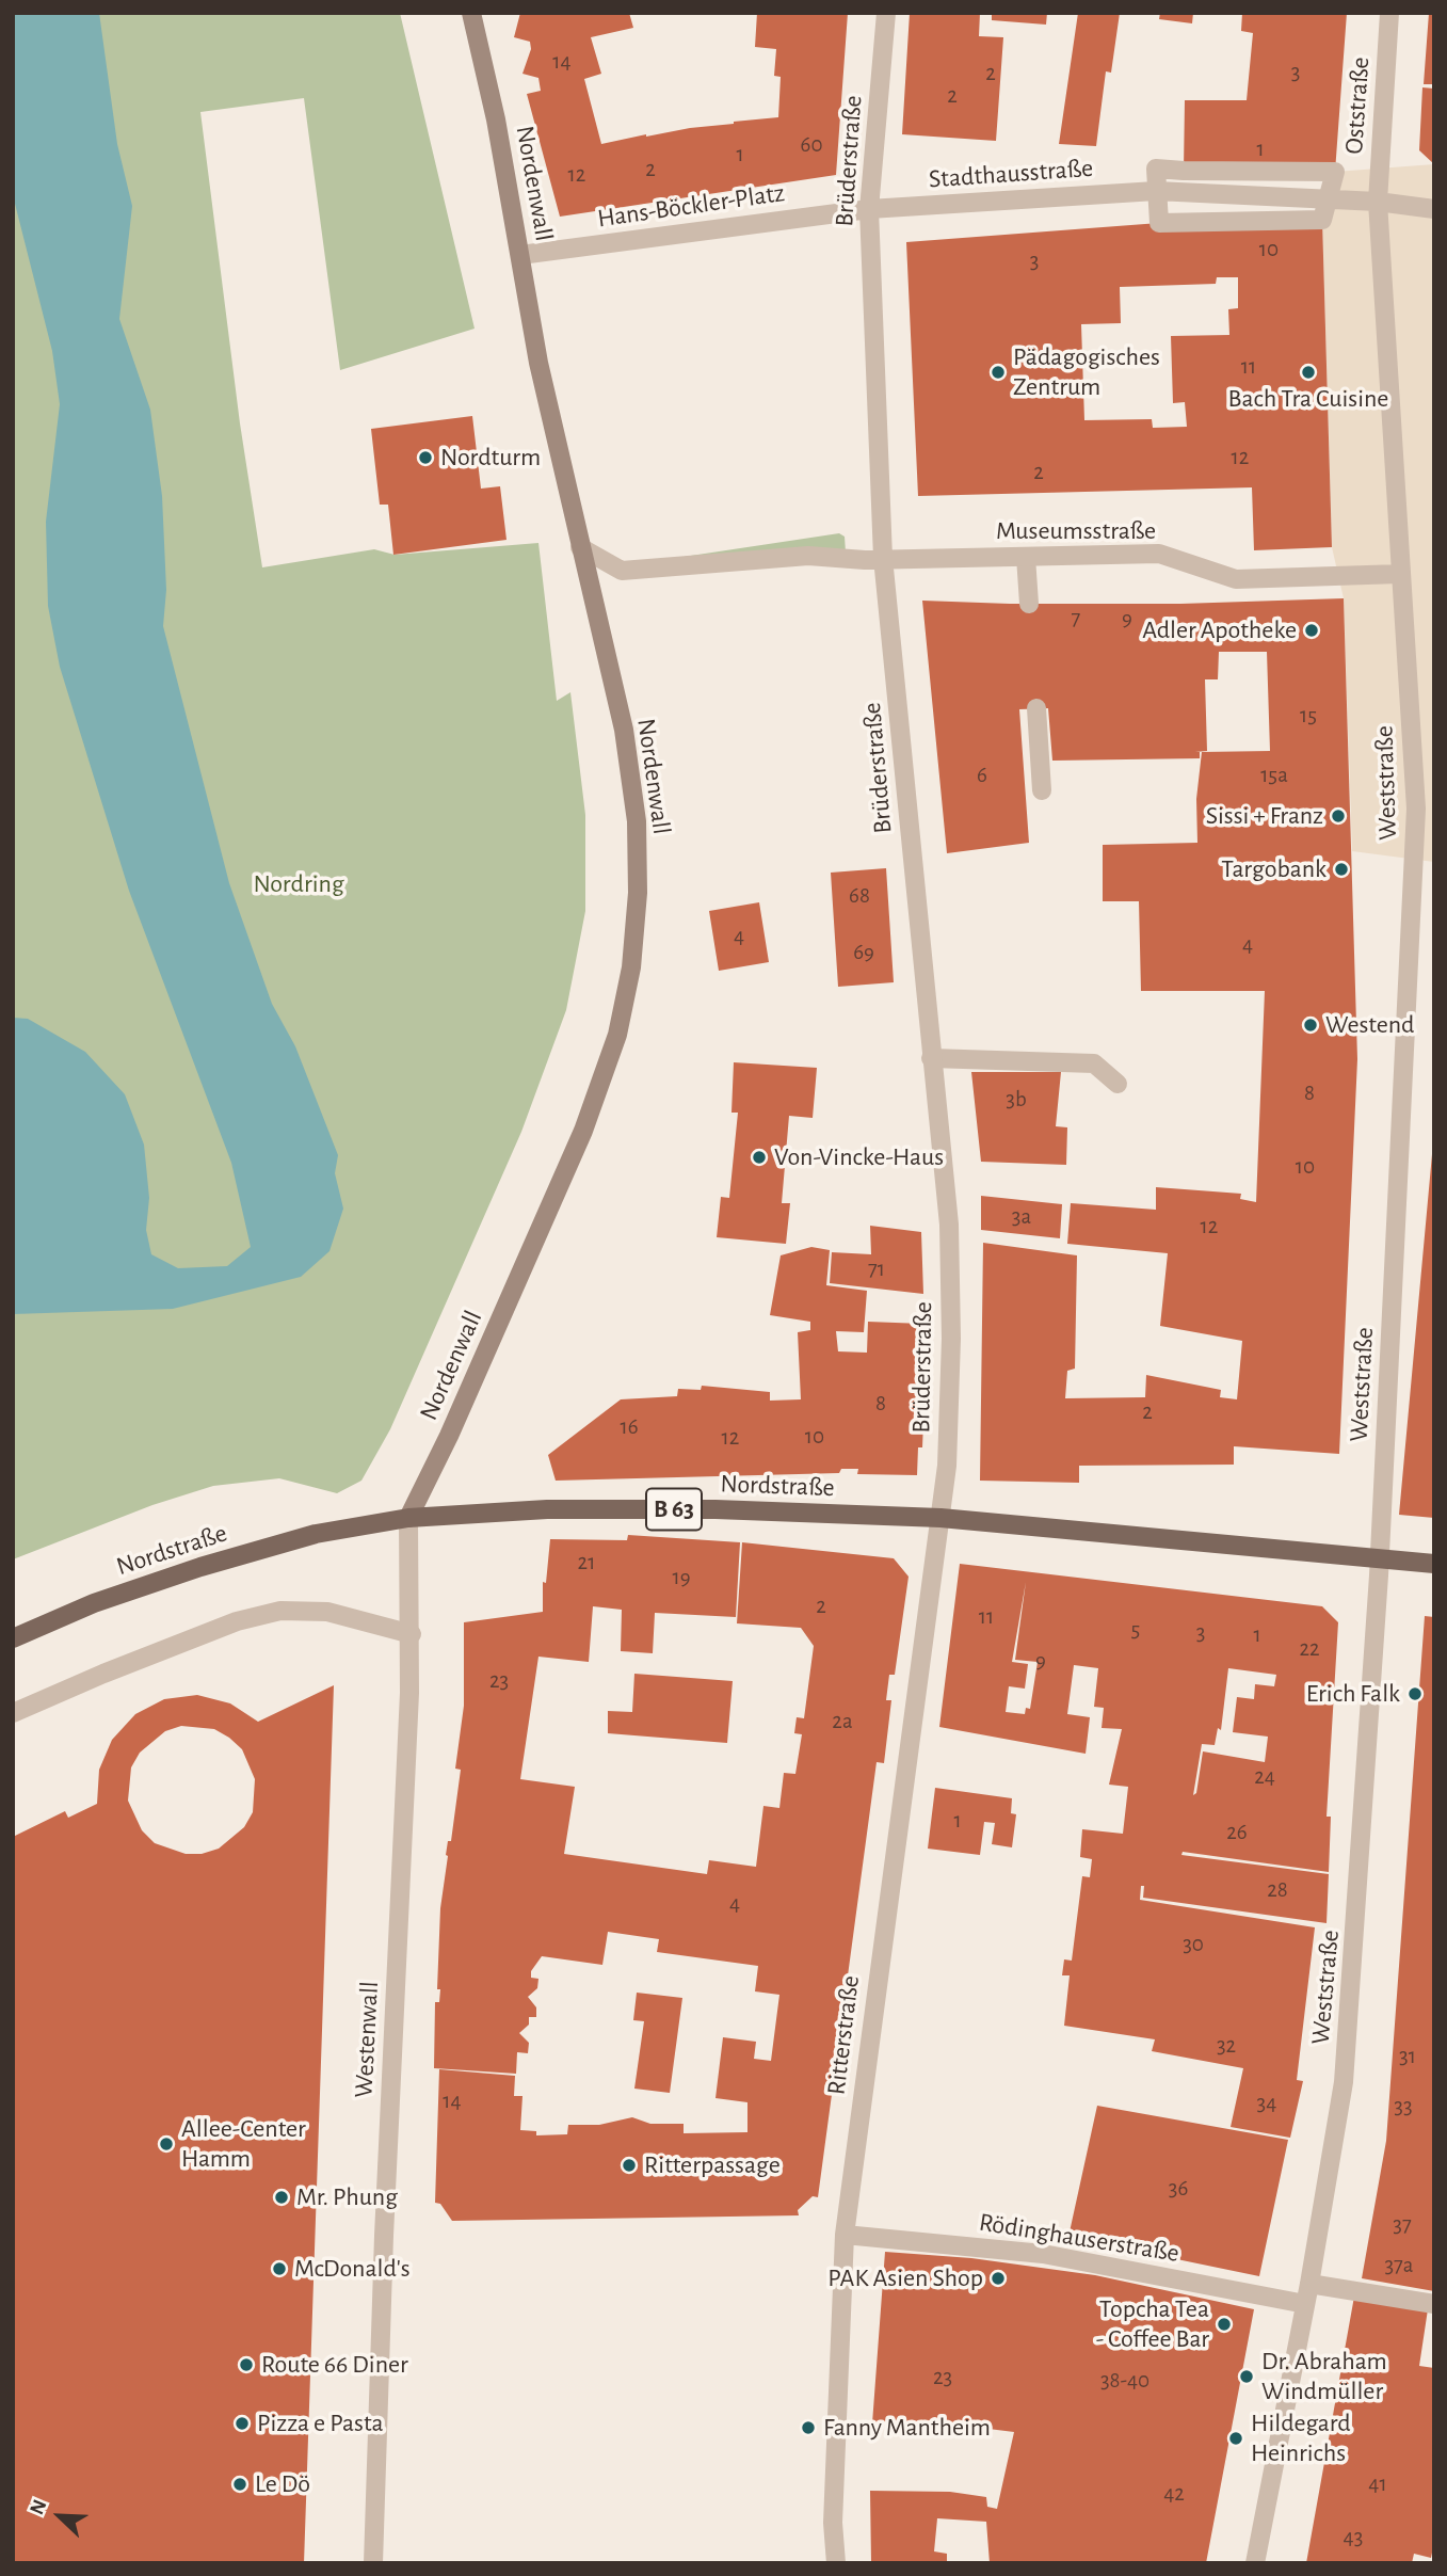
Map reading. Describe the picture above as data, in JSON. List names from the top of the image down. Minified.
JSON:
{"streets":{"main road":["Nordenwall","Nordstraße","B 63"],"street":["Oststraße","Brüderstraße","Stadthausstraße","Hans-Böckler-Platz","Museumsstraße","Weststraße","Ritterstraße","Westenwall","Rödinghauserstraße"]},"crossings":[["Oststraße","Stadthausstraße"],["Oststraße","Weststraße"],["Brüderstraße","Stadthausstraße"],["Brüderstraße","Hans-Böckler-Platz"],["Brüderstraße","Museumsstraße"],["Brüderstraße","Nordstraße"],["Brüderstraße","Ritterstraße"],["Stadthausstraße","Hans-Böckler-Platz"],["Stadthausstraße","Weststraße"],["Nordenwall","Hans-Böckler-Platz"],["Nordenwall","Nordstraße"],["Nordenwall","Westenwall"],["Museumsstraße","Weststraße"],["Weststraße","Nordstraße"],["Weststraße","B 63"],["Weststraße","Rödinghauserstraße"],["Nordstraße","B 63"],["Nordstraße","Ritterstraße"],["Nordstraße","Westenwall"],["Ritterstraße","Rödinghauserstraße"]],"parks":["Nordring"],"places":["Pädagogisches Zentrum","Bach Tra Cuisine","Nordturm","Adler Apotheke","Sissi + Franz","Targobank","Westend","Von-Vincke-Haus","Erich Falk","Allee-Center Hamm","Ritterpassage","Mr. Phung","McDonald's","PAK Asien Shop","Topcha Tea - Coffee Bar","Route 66 Diner","Dr. Abraham Windmüller","Pizza e Pasta","Fanny Mantheim","Hildegard Heinrichs","Le Dö"],"house_numbers":["14","3","2","2","60","1","1","2","12","10","3","11","12","2","7","9","15","6","15a","68","4","4","69","8","3b","10","3a","12","71","8","2","16","10","12","21","19","2","11","5","3","1","22","9","23","2a","24","1","26","28","4","30","32","31","14","34","33","36","37","37a","23","38-40","41","42","43"],"north":"top left"}
